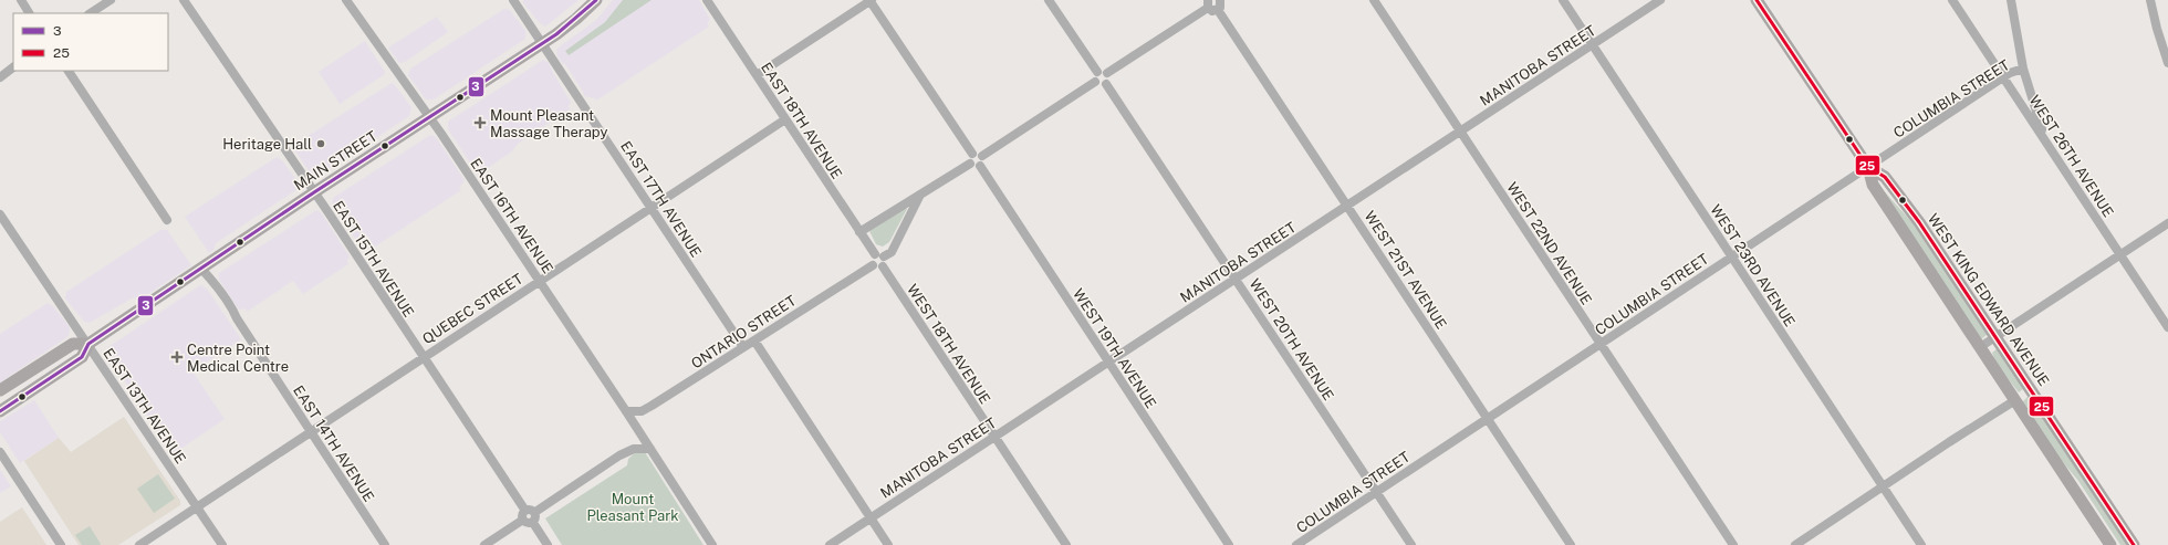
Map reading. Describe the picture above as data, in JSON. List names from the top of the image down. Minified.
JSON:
{"streets":{"main road":["MAIN STREET","WEST KING EDWARD AVENUE"],"street":["MANITOBA STREET","COLUMBIA STREET","EAST 18TH AVENUE","WEST 26TH AVENUE","EAST 17TH AVENUE","EAST 16TH AVENUE","WEST 22ND AVENUE","EAST 15TH AVENUE","WEST 23RD AVENUE","WEST 21ST AVENUE","QUEBEC STREET","ONTARIO STREET","WEST 20TH AVENUE","WEST 18TH AVENUE","WEST 19TH AVENUE","EAST 13TH AVENUE","EAST 14TH AVENUE"]},"crossings":[["MANITOBA STREET","WEST 22ND AVENUE"],["MANITOBA STREET","WEST 23RD AVENUE"],["MANITOBA STREET","WEST 21ST AVENUE"],["MANITOBA STREET","WEST 20TH AVENUE"],["MANITOBA STREET","WEST 18TH AVENUE"],["MANITOBA STREET","WEST 19TH AVENUE"],["COLUMBIA STREET","WEST 26TH AVENUE"],["COLUMBIA STREET","WEST 22ND AVENUE"],["COLUMBIA STREET","WEST 23RD AVENUE"],["COLUMBIA STREET","WEST 21ST AVENUE"],["COLUMBIA STREET","WEST KING EDWARD AVENUE"],["COLUMBIA STREET","WEST 20TH AVENUE"],["EAST 18TH AVENUE","QUEBEC STREET"],["MAIN STREET","EAST 17TH AVENUE"],["MAIN STREET","EAST 16TH AVENUE"],["MAIN STREET","EAST 15TH AVENUE"],["MAIN STREET","EAST 13TH AVENUE"],["MAIN STREET","EAST 14TH AVENUE"],["EAST 17TH AVENUE","QUEBEC STREET"],["EAST 17TH AVENUE","ONTARIO STREET"],["EAST 16TH AVENUE","QUEBEC STREET"],["EAST 16TH AVENUE","ONTARIO STREET"],["EAST 15TH AVENUE","QUEBEC STREET"],["QUEBEC STREET","EAST 13TH AVENUE"],["QUEBEC STREET","EAST 14TH AVENUE"]],"parks":["Mount Pleasant Park"],"places":{"health":["Mount Pleasant Massage Therapy","Centre Point Medical Centre"],"other":["Heritage Hall"]},"lines":["transit line 3","transit line 25"],"legend":["3","25"]}
